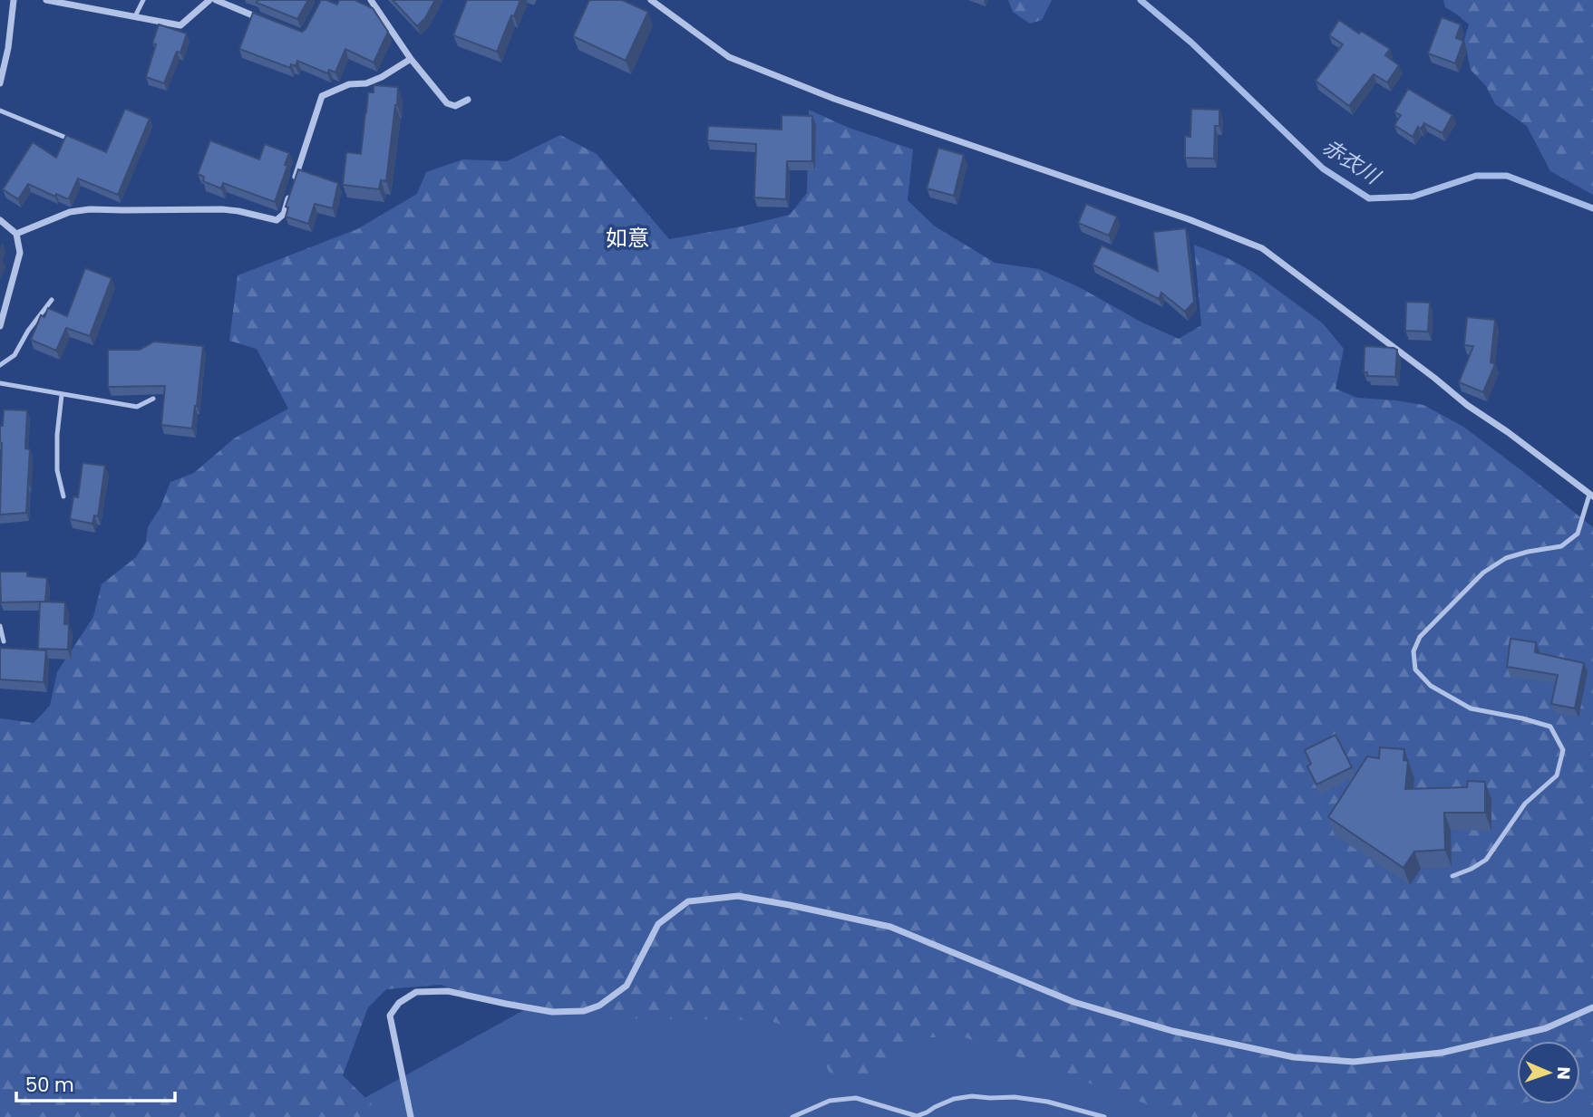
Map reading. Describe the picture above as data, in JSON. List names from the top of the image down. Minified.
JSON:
{"districts":["如意"],"water":["赤衣川"],"scale_bar":"50 m","north":"right"}
